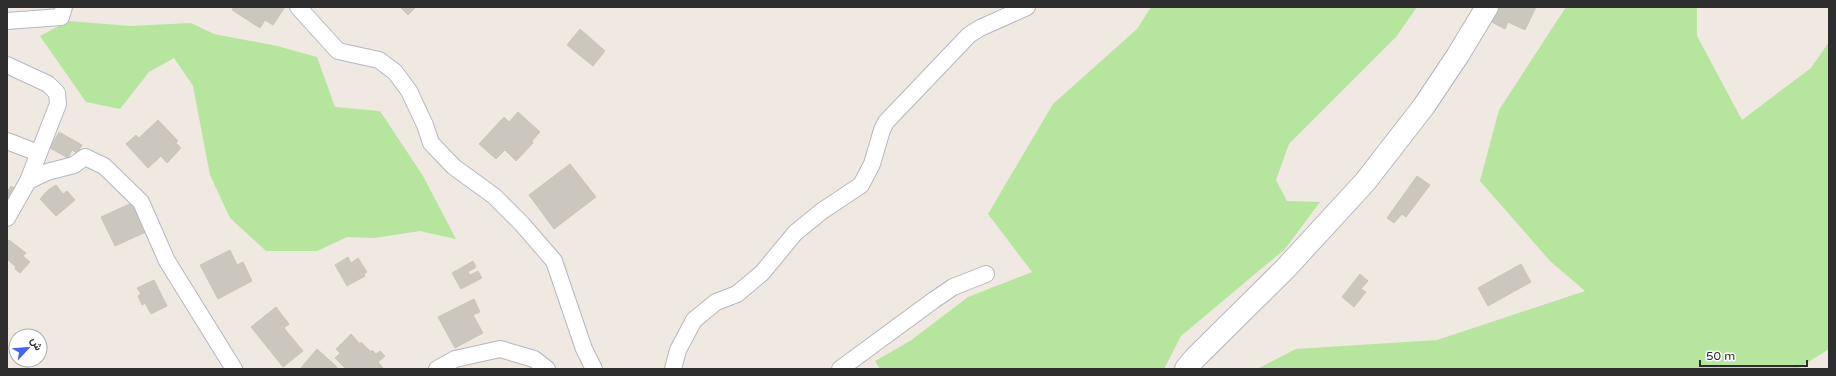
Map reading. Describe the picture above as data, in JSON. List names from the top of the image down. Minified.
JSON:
{"scale_bar":"50 m","north":"top right"}
